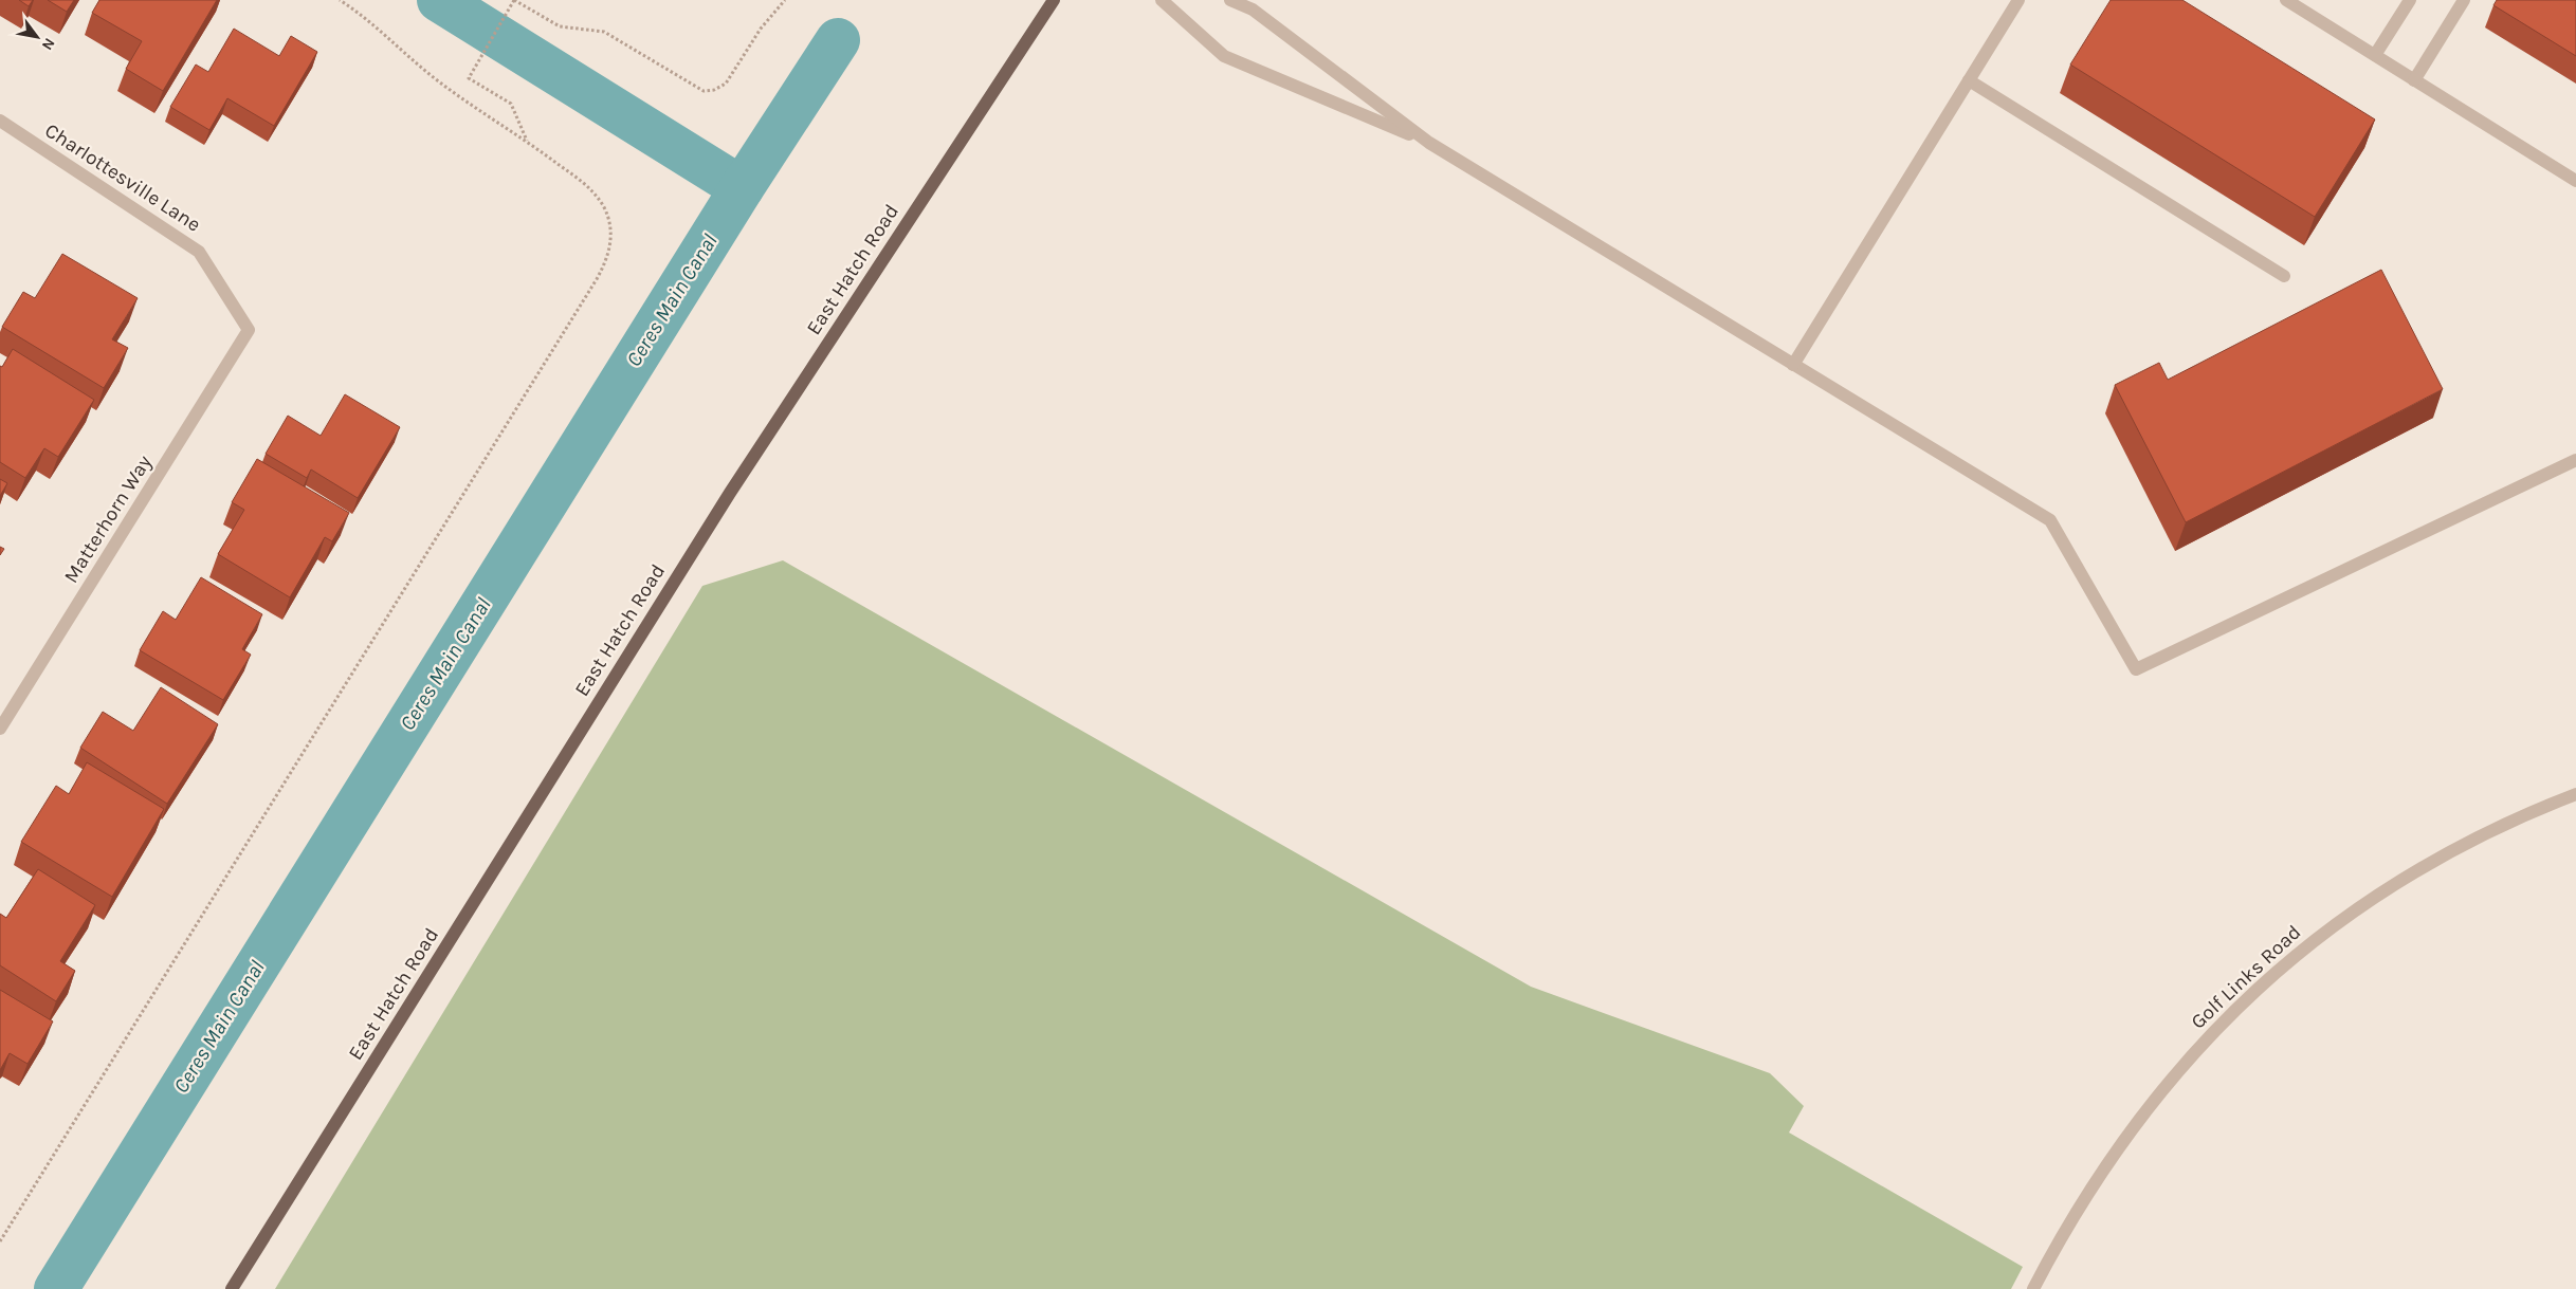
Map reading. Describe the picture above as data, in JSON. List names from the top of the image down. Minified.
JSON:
{"streets":{"main road":["East Hatch Road"],"street":["Charlottesville Lane","Matterhorn Way","Golf Links Road"]},"crossings":[["Charlottesville Lane","Matterhorn Way"]],"water":["Ceres Main Canal"],"north":"bottom right"}
